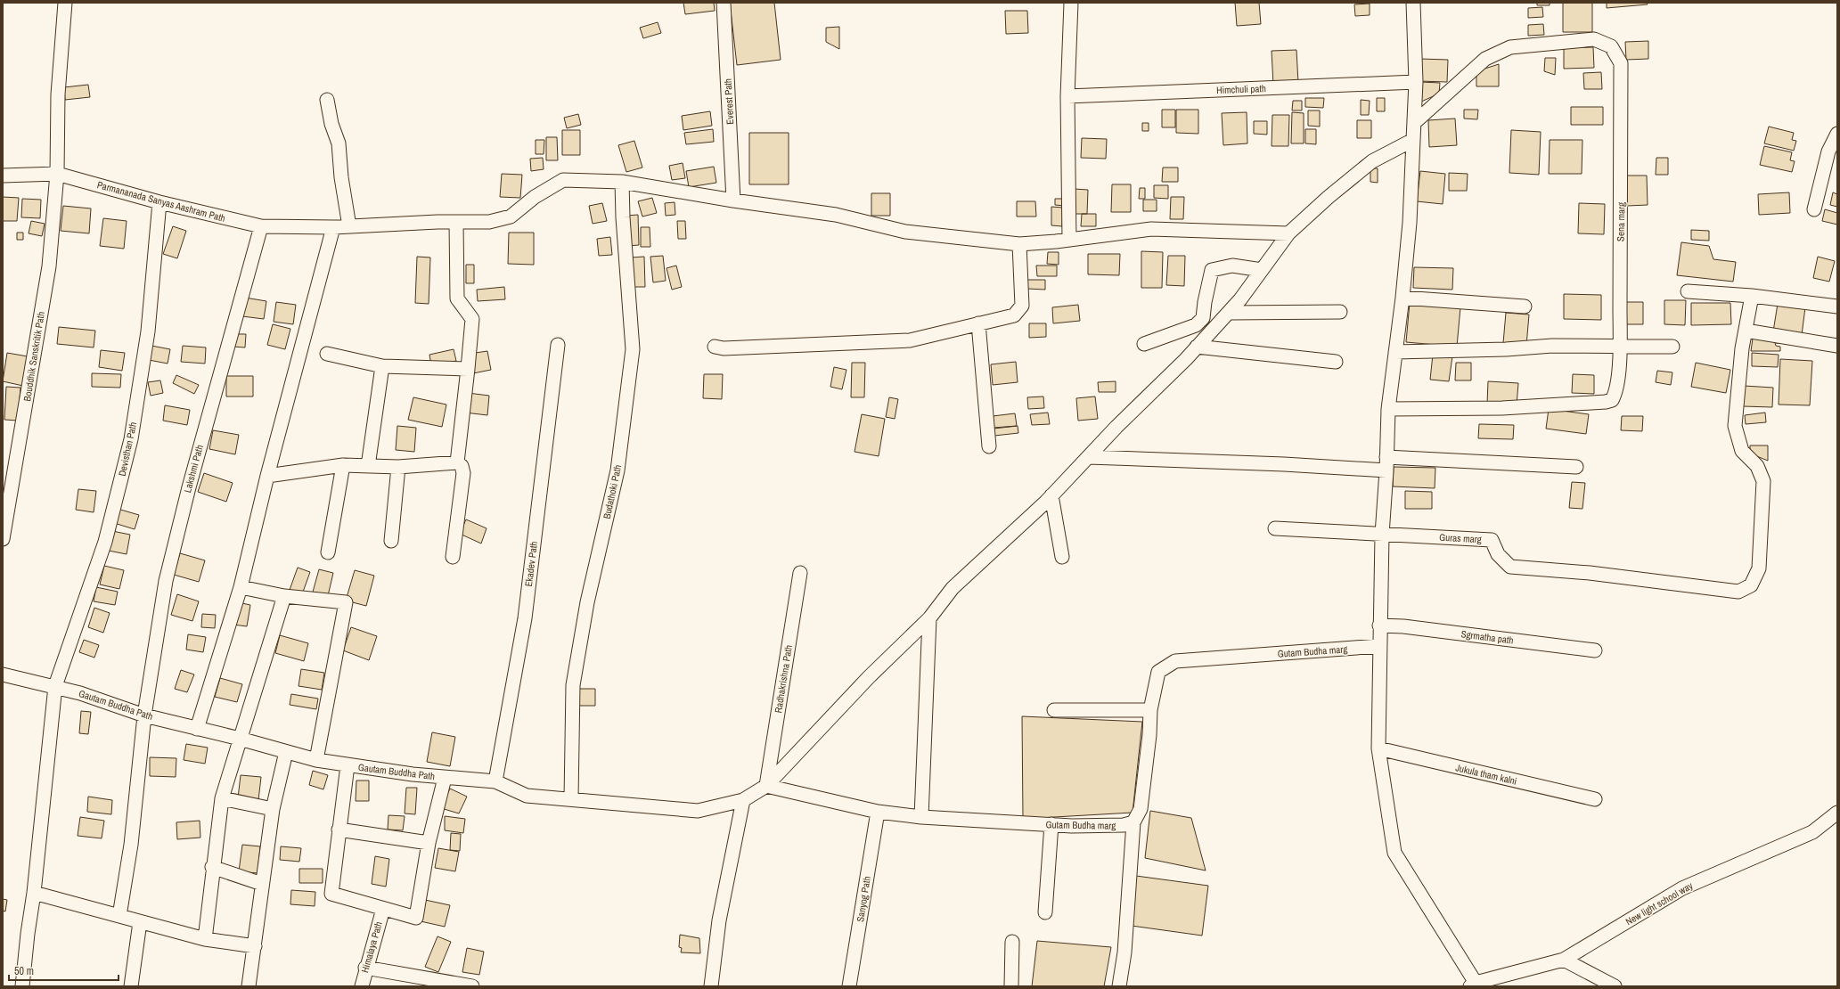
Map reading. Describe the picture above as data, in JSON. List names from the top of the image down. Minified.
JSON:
{"streets":{"street":["Himchuli path","Everest Path","Parmananada Sanyas Aashram Path","Sena marg","Bouddhik Sanskritik Path","Devisthan Path","Lakshmi Path","Budathoki Path","Guras marg","Ekadev Path","Sgrmatha path","Gutam Budha marg","Radhakrishna Path","Gautam Buddha Path","Jukula tham kalni","Sanyog Path","New light school way","Himalaya Path"]},"crossings":[["Everest Path","Parmananada Sanyas Aashram Path"],["Parmananada Sanyas Aashram Path","Bouddhik Sanskritik Path"],["Parmananada Sanyas Aashram Path","Devisthan Path"],["Parmananada Sanyas Aashram Path","Lakshmi Path"],["Parmananada Sanyas Aashram Path","Budathoki Path"],["Devisthan Path","Gautam Buddha Path"],["Lakshmi Path","Gautam Buddha Path"],["Budathoki Path","Gautam Buddha Path"],["Ekadev Path","Gautam Buddha Path"],["Gutam Budha marg","Radhakrishna Path"],["Gutam Budha marg","Sanyog Path"]],"scale_bar":"50 m"}
